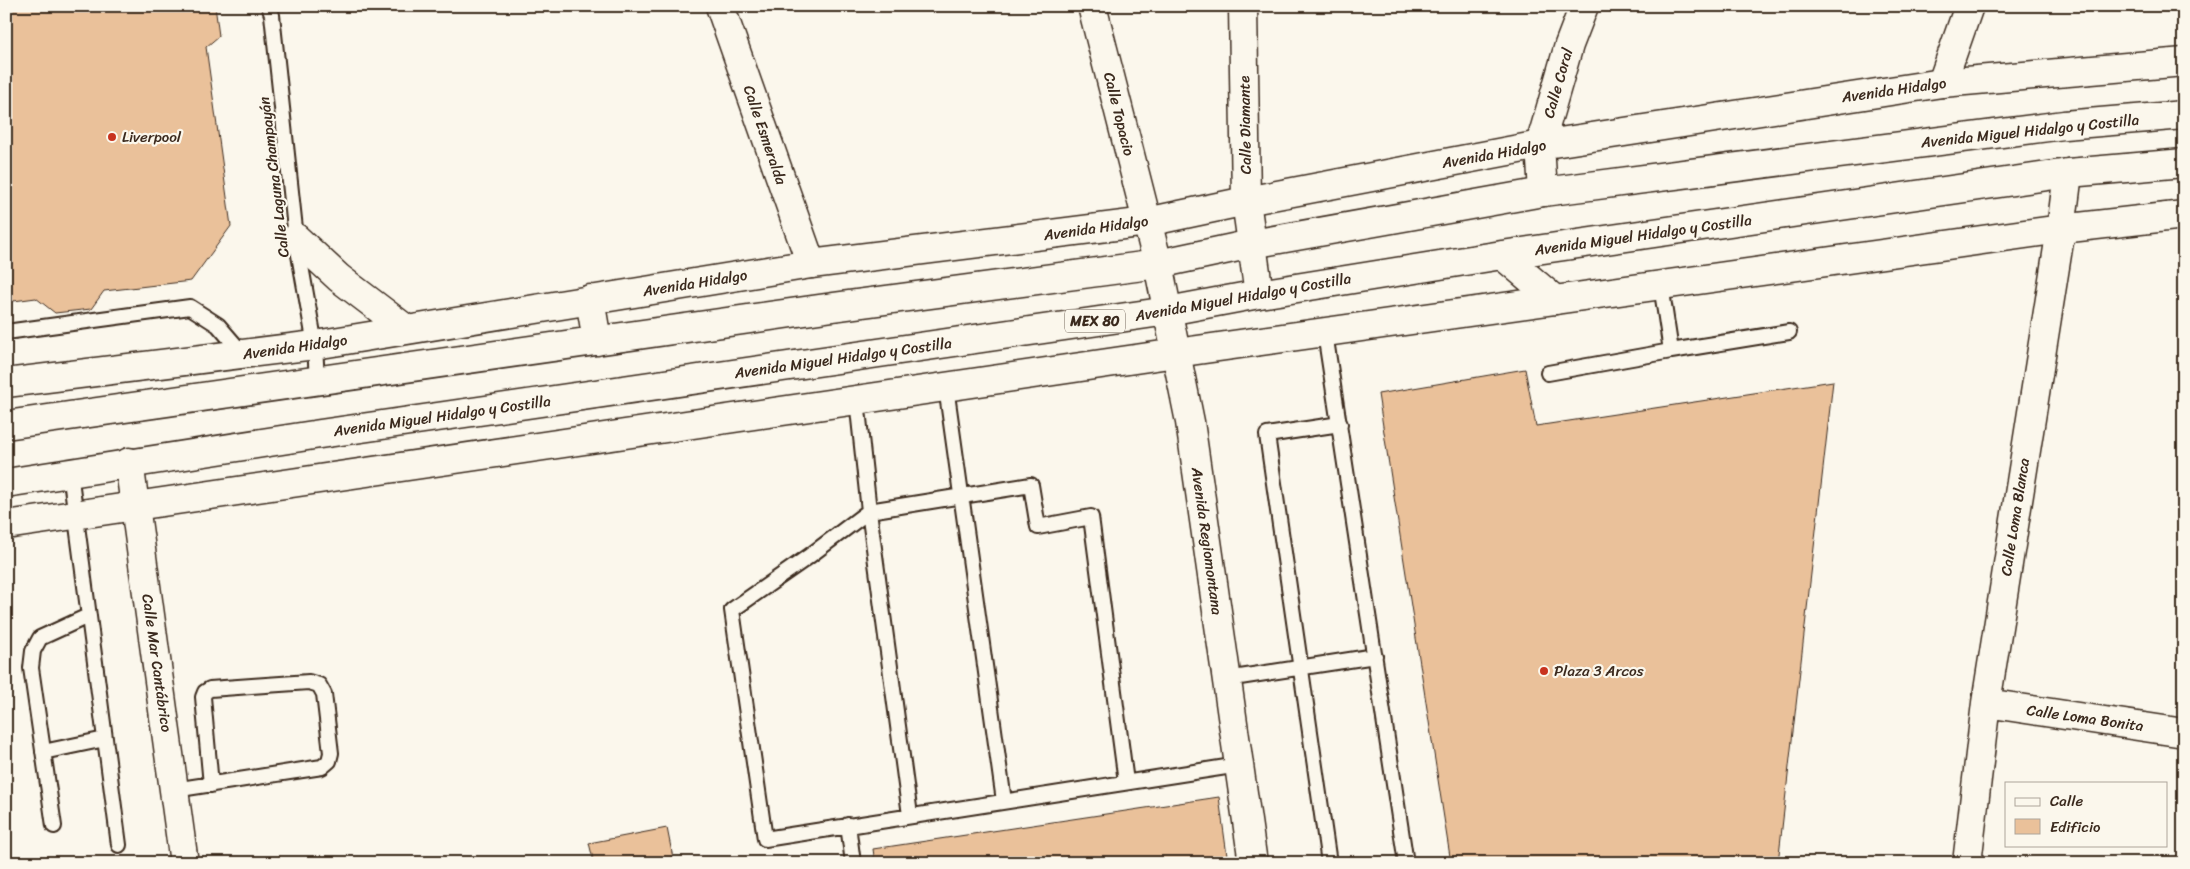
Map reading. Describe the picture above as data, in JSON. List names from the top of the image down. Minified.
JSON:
{"streets":{"street":["Calle Coral","Avenida Hidalgo","Calle Topacio","Calle Diamante","Avenida Miguel Hidalgo y Costilla","Calle Esmeralda","MEX 80","Calle Loma Blanca","Avenida Regiomontana","Calle Mar Cantábrico","Calle Loma Bonita"],"lane":["Calle Laguna Champayán"]},"crossings":[["Calle Coral","Avenida Hidalgo"],["Calle Coral","Avenida Miguel Hidalgo y Costilla"],["Avenida Hidalgo","Calle Topacio"],["Avenida Hidalgo","Calle Diamante"],["Avenida Hidalgo","Calle Esmeralda"],["Avenida Hidalgo","Calle Laguna Champayán"],["Avenida Hidalgo","Avenida Regiomontana"],["Calle Topacio","Avenida Regiomontana"],["Calle Diamante","Avenida Miguel Hidalgo y Costilla"],["Avenida Miguel Hidalgo y Costilla","Calle Laguna Champayán"],["Avenida Miguel Hidalgo y Costilla","Calle Loma Blanca"],["Avenida Miguel Hidalgo y Costilla","Avenida Regiomontana"],["Avenida Miguel Hidalgo y Costilla","Calle Mar Cantábrico"],["Calle Loma Blanca","Calle Loma Bonita"]],"places":["Liverpool","Plaza 3 Arcos"],"legend":["Calle","Edificio"]}
